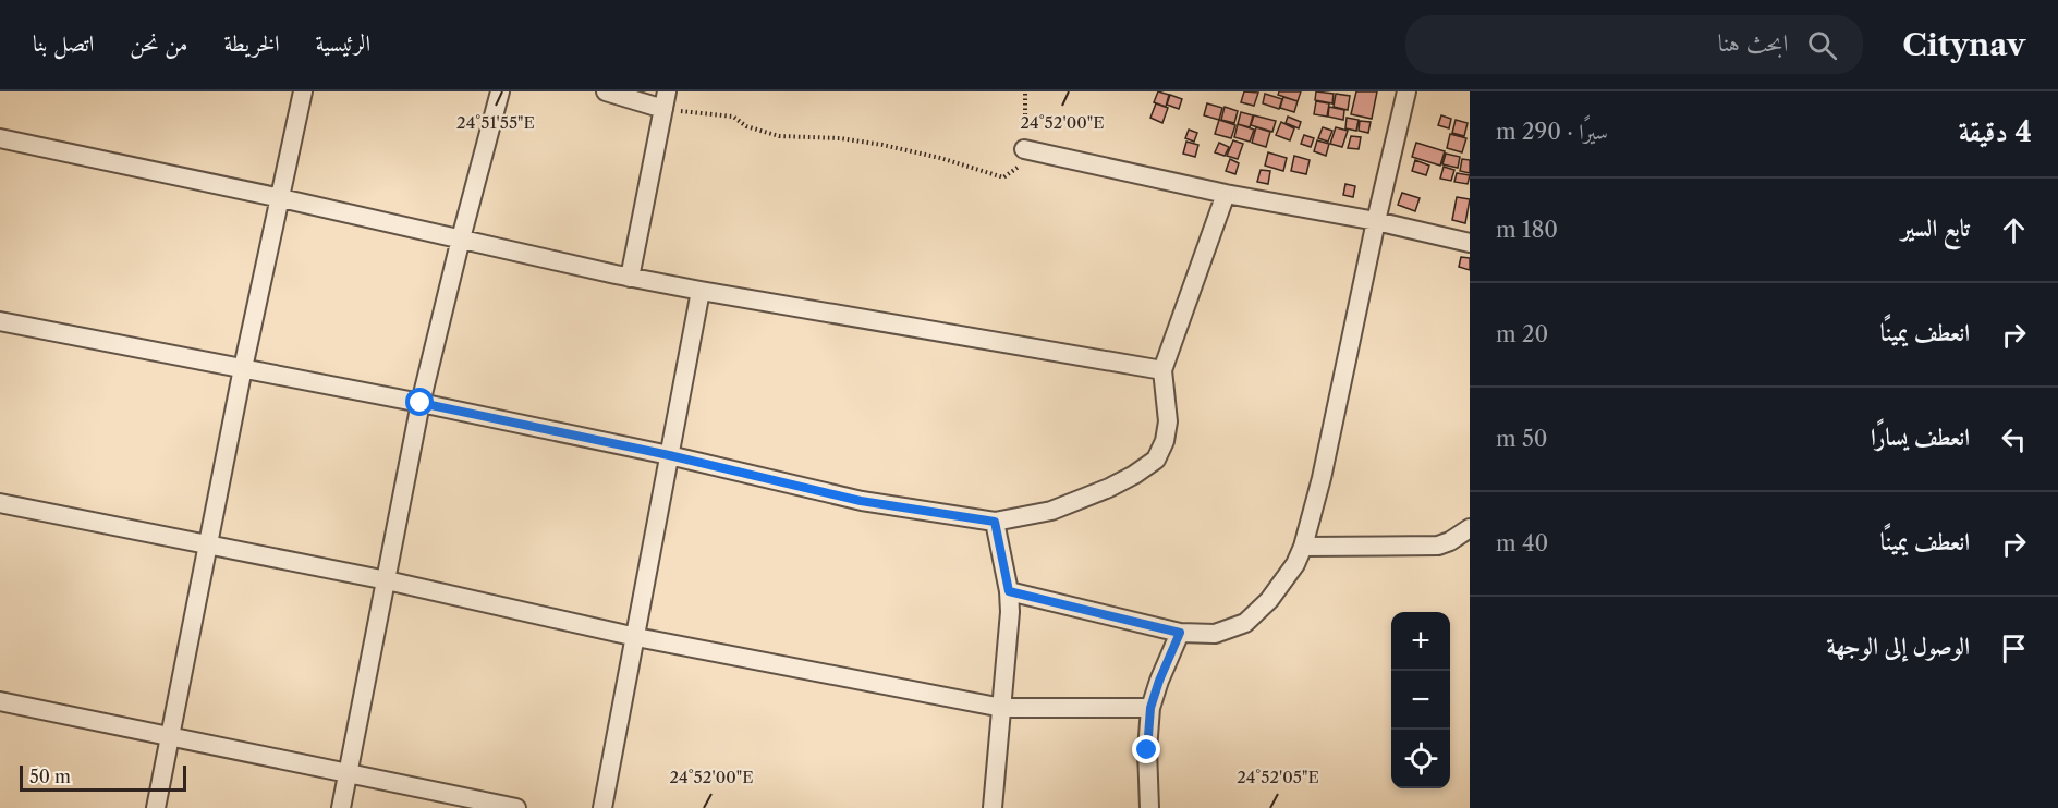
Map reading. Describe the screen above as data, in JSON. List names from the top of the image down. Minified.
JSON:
{"scale_bar":"50 m","page":{"header":"Citynav","search":"ابحث هنا","nav":["الرئيسية","الخريطة","من نحن","اتصل بنا"],"heading":["4 دقيقة","سيرًا · 290 m"],"list":[["تابع السير","180 m"],["انعطف يمينًا","20 m"],["انعطف يسارًا","50 m"],["انعطف يمينًا","40 m"],"الوصول إلى الوجهة"],"map_buttons":["+","−"],"scale":"50 m"},"coordinates":["24°51'55\"E","24°52'00\"E","24°52'05\"E"]}
